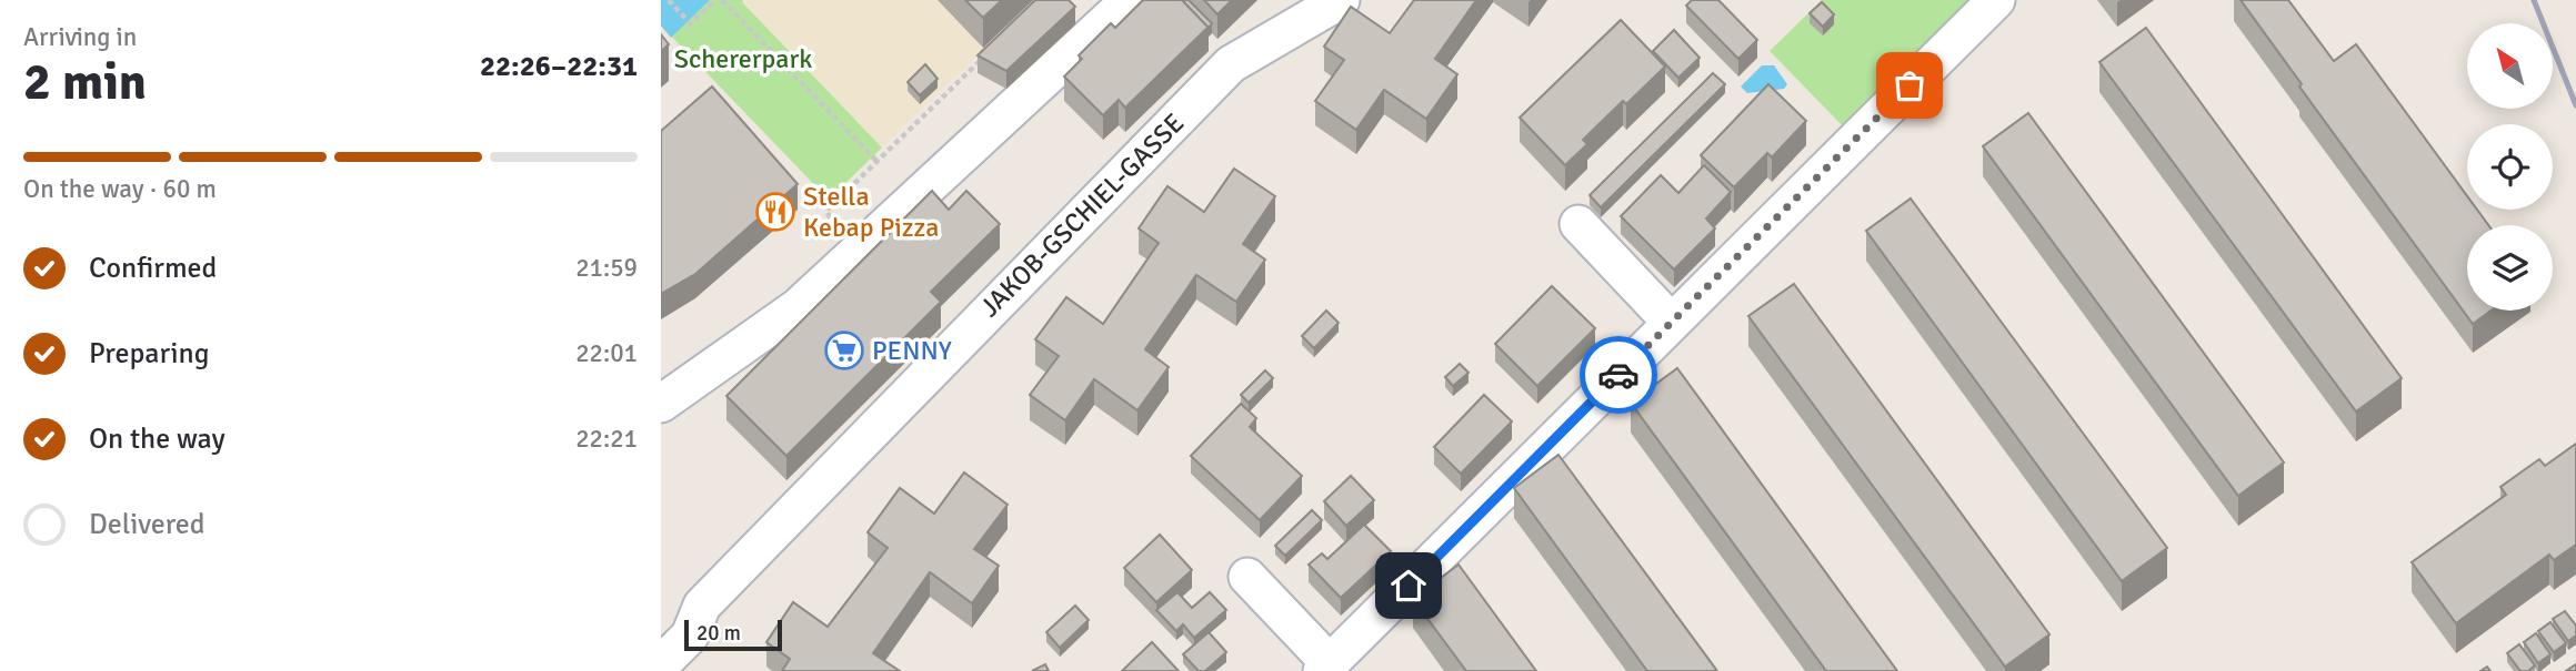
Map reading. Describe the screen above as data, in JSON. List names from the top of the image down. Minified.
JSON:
{"streets":{"street":["JAKOB-GSCHIEL-GASSE"]},"parks":["Schererpark"],"places":{"restaurant":["Stella Kebap Pizza"],"supermarket":["PENNY"]},"scale_bar":"20 m","north":"top left","page":{"heading":["2 min","Arriving in","22:26–22:31"],"bar":"On the way · 60 m","list":[["Confirmed","21:59"],["Preparing","22:01"],["On the way","22:21"],"Delivered"],"scale":"20 m"}}
